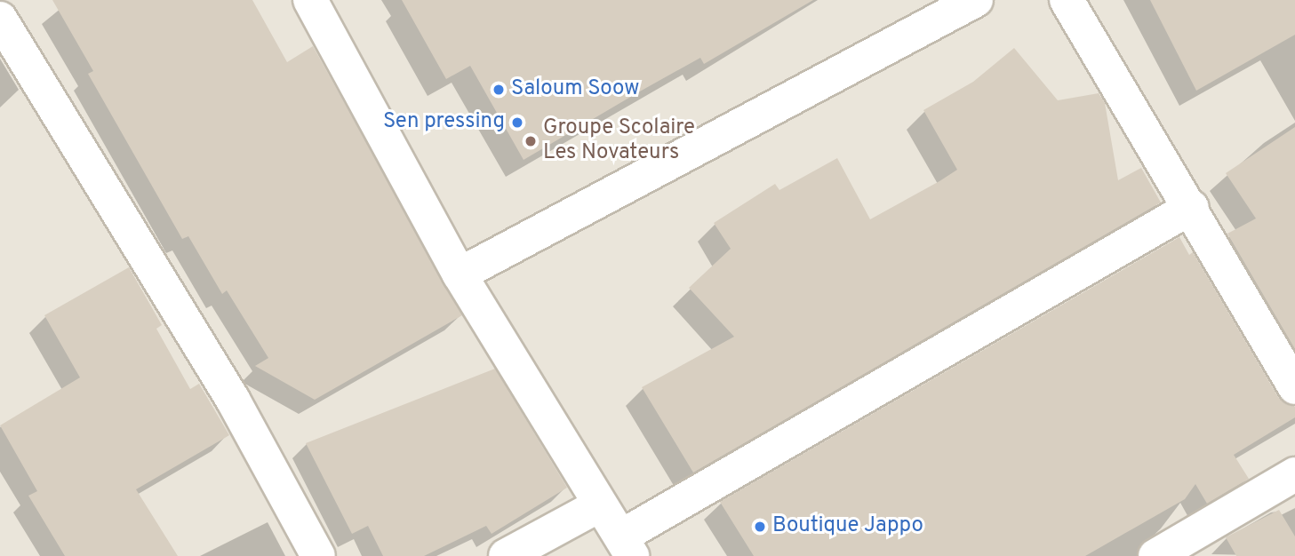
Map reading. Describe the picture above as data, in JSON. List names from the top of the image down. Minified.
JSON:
{"places":["Saloum Soow","Sen pressing","Groupe Scolaire Les Novateurs","Boutique Jappo"]}
